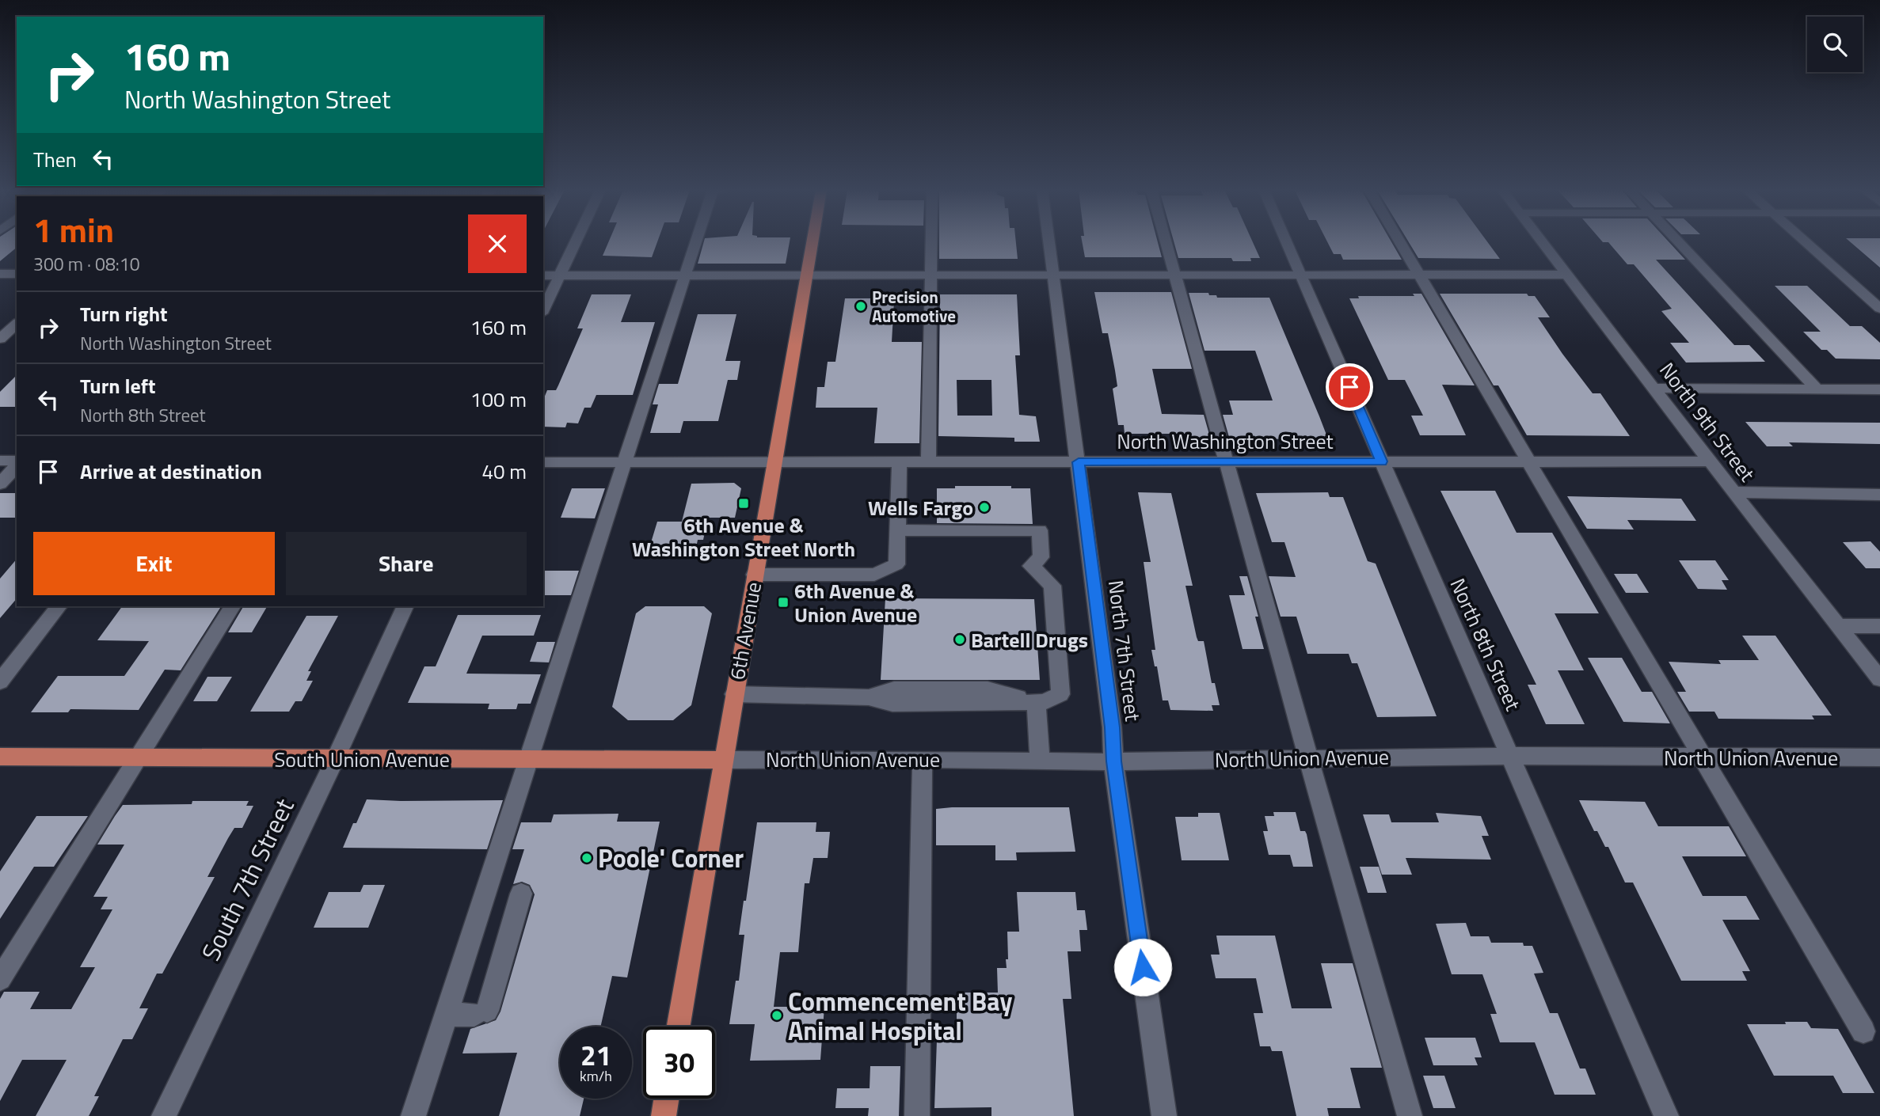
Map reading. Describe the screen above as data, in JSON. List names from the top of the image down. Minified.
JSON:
{"streets":{"main road":["6th Avenue","South Union Avenue"],"street":["North 9th Street","North Washington Street","North 8th Street","North 7th Street","North Union Avenue","South 7th Street"]},"crossings":[["North 9th Street","North Washington Street"],["North Washington Street","6th Avenue"],["North Washington Street","North 8th Street"],["North Washington Street","North 7th Street"],["6th Avenue","North Union Avenue"],["6th Avenue","South Union Avenue"],["North 8th Street","North Union Avenue"],["North 7th Street","North Union Avenue"],["North Union Avenue","South Union Avenue"],["South Union Avenue","South 7th Street"]],"places":{"other":["Precision Automotive","Wells Fargo","Bartell Drugs","Poole' Corner","Commencement Bay Animal Hospital"],"transit":["6th Avenue & Washington Street North","6th Avenue & Union Avenue"]},"page":{"turn":["160 m","North Washington Street"],"then":"Then","heading":["1 min","300 m · 08:10"],"list":[{"name":"Turn right","note":"North Washington Street","value":"160 m"},{"name":"Turn left","note":"North 8th Street","value":"100 m"},{"name":"Arrive at destination","value":"40 m"}],"buttons":["Exit","Share"],"speed":"21 km/h","limit":"30"}}
